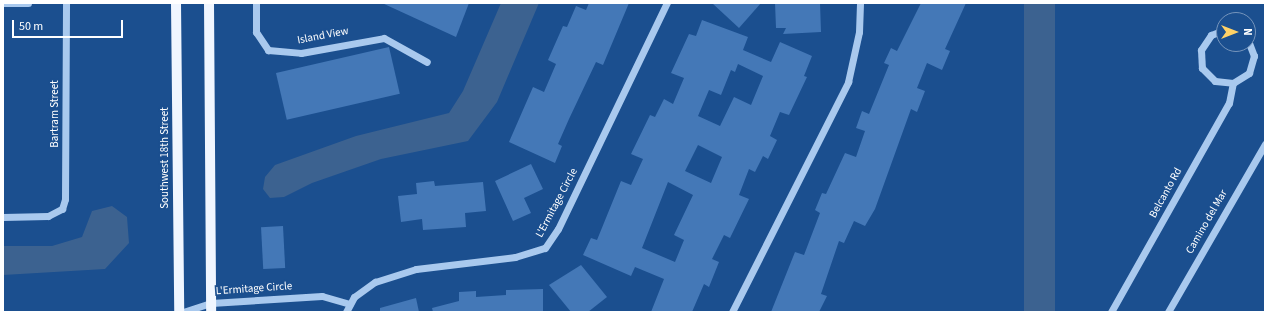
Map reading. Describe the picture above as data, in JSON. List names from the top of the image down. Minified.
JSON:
{"streets":{"main road":["Southwest 18th Street"],"street":["Island View","Bartram Street","Belcanto Rd","L'Ermitage Circle","Camino del Mar"]},"scale_bar":"50 m","north":"right"}
